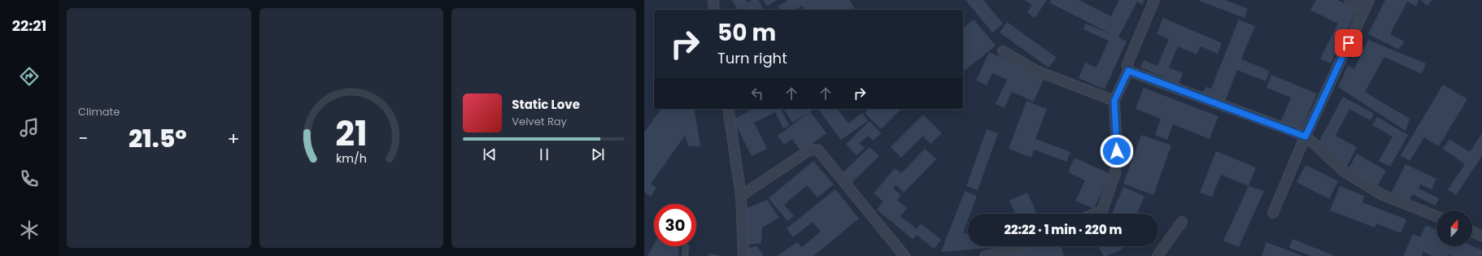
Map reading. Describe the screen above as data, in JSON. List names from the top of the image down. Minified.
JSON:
{"north":"top","page":{"tabs":"22:21","tile":"Climate","turn":["50 m","Turn right"],"song":["Static Love","Velvet Ray"],"heat":["−","21.5°","+"],"limit":"30","trip":"22:22 · 1 min · 220 m","gauge":["21","km/h"]}}
